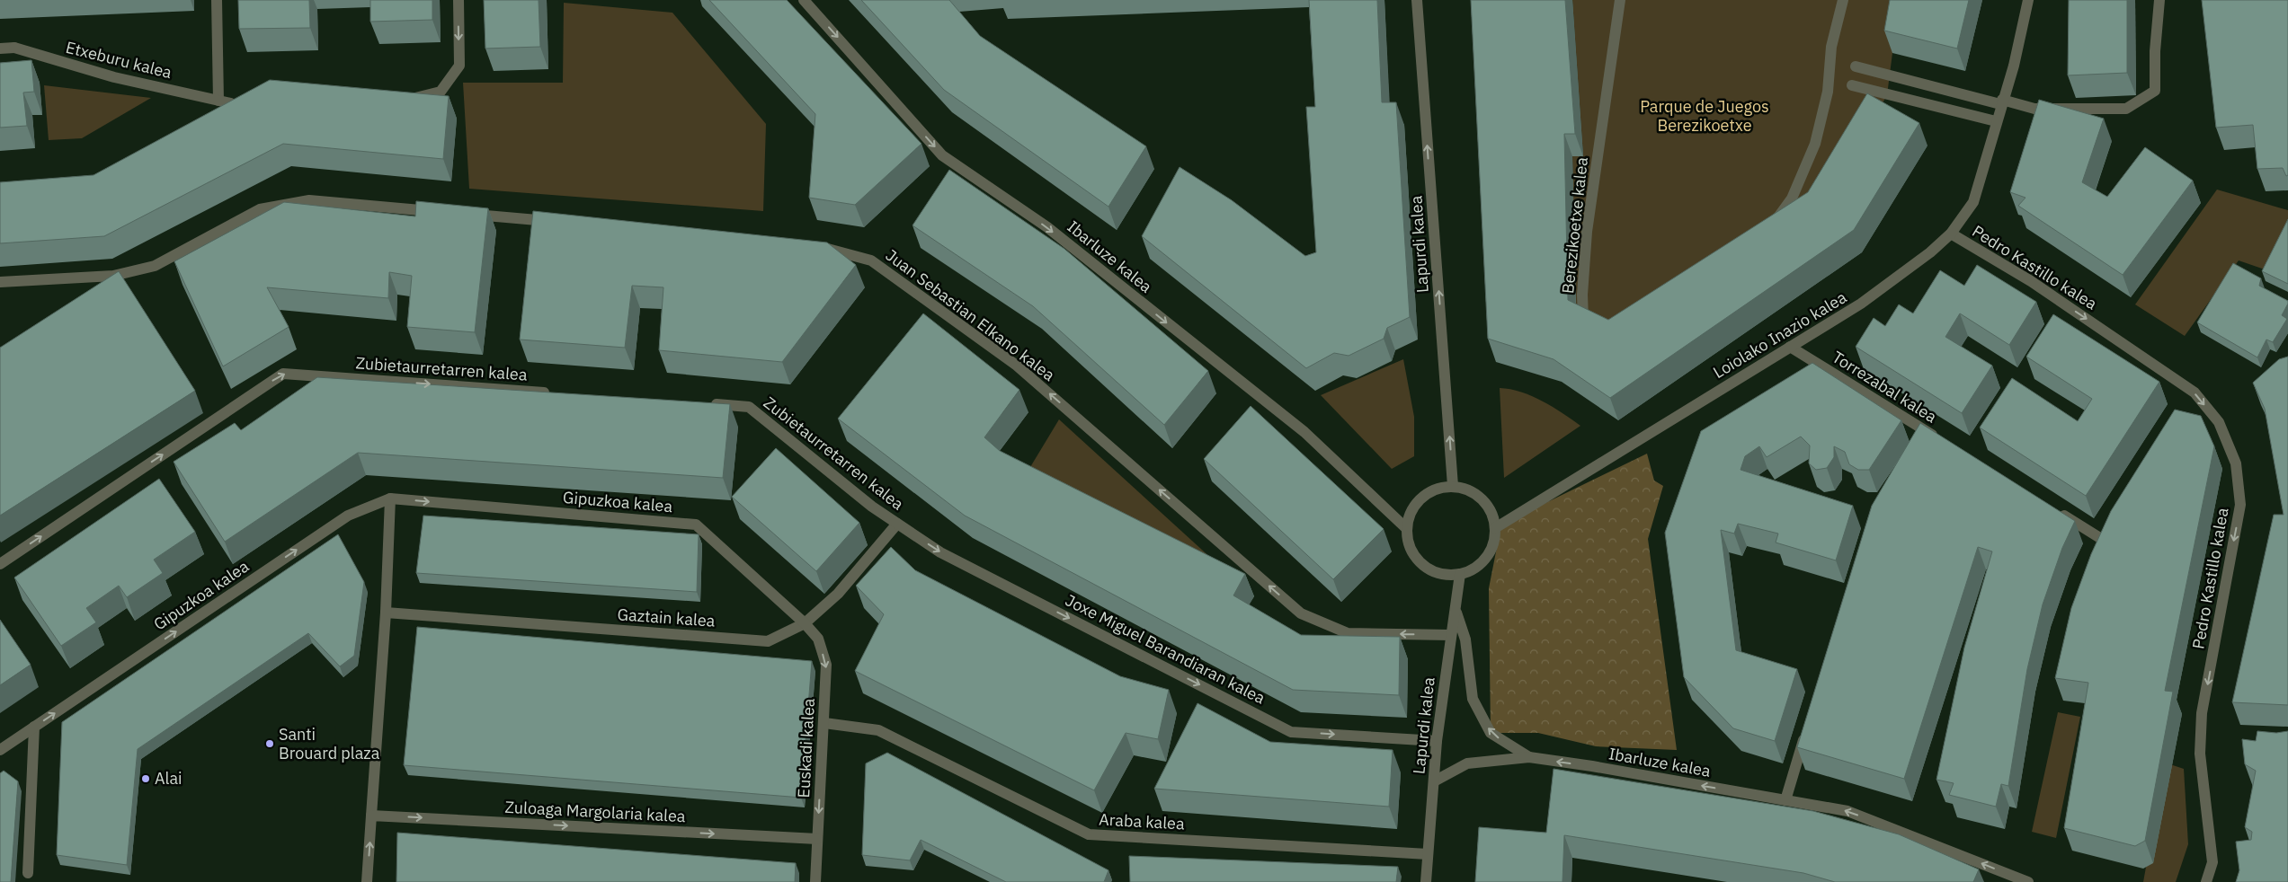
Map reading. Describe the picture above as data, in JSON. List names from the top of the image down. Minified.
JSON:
{"streets":{"street":["Etxeburu kalea","Berezikoetxe kalea","Lapurdi kalea","Ibarluze kalea","Pedro Kastillo kalea","Juan Sebastian Elkano kalea","Loiolako Inazio kalea","Zubietaurretarren kalea","Torrezabal kalea","Gipuzkoa kalea","Gaztain kalea","Joxe Miguel Barandiaran kalea","Euskadi kalea","Zuloaga Margolaria kalea","Araba kalea"]},"crossings":[["Lapurdi kalea","Ibarluze kalea"],["Lapurdi kalea","Juan Sebastian Elkano kalea"],["Lapurdi kalea","Loiolako Inazio kalea"],["Lapurdi kalea","Joxe Miguel Barandiaran kalea"],["Lapurdi kalea","Araba kalea"],["Ibarluze kalea","Loiolako Inazio kalea"],["Pedro Kastillo kalea","Loiolako Inazio kalea"],["Loiolako Inazio kalea","Torrezabal kalea"],["Zubietaurretarren kalea","Gaztain kalea"],["Zubietaurretarren kalea","Joxe Miguel Barandiaran kalea"],["Gipuzkoa kalea","Gaztain kalea"],["Gipuzkoa kalea","Euskadi kalea"],["Gaztain kalea","Joxe Miguel Barandiaran kalea"],["Gaztain kalea","Euskadi kalea"],["Euskadi kalea","Zuloaga Margolaria kalea"],["Euskadi kalea","Araba kalea"]],"one_way":["Lapurdi kalea","Pedro Kastillo kalea","Juan Sebastian Elkano kalea","Zubietaurretarren kalea","Gipuzkoa kalea","Joxe Miguel Barandiaran kalea","Euskadi kalea","Zuloaga Margolaria kalea"],"parks":["Parque de Juegos Berezikoetxe"],"places":["Santi Brouard plaza","Alai"]}
